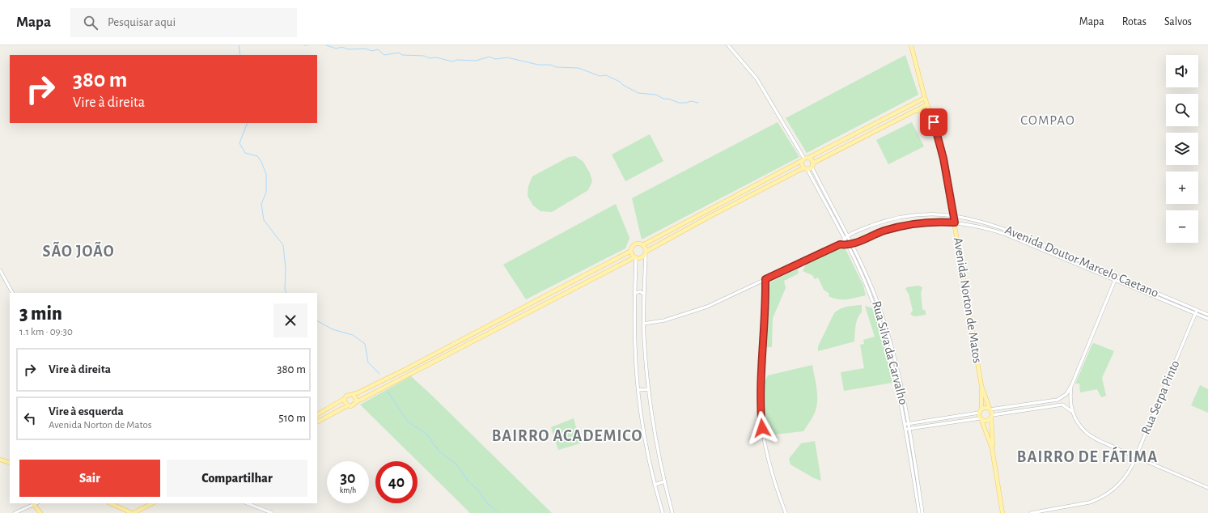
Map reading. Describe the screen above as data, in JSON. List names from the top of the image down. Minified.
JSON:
{"streets":{"main road":["Avenida Norton de Matos"],"street":["Avenida Doutor Marcelo Caetano","Rua Silva da Carvalho","Rua Serpa Pinto"]},"crossings":[["Avenida Doutor Marcelo Caetano","Avenida Norton de Matos"],["Avenida Doutor Marcelo Caetano","Rua Silva da Carvalho"],["Avenida Doutor Marcelo Caetano","Rua Serpa Pinto"]],"districts":["COMPAO","SÃO JOÃO","BAIRRO ACADEMICO","BAIRRO DE FÁTIMA"],"page":{"header":"Mapa","search":"Pesquisar aqui","nav":["Mapa","Rotas","Salvos"],"map_buttons":["+","−"],"turn":["380 m","Vire à direita"],"heading":["3 min","1.1 km · 09:30"],"list":[{"name":"Vire à direita","value":"380 m"},{"name":"Vire à esquerda","note":"Avenida Norton de Matos","value":"510 m"}],"buttons":["Sair","Compartilhar"],"speed":"30 km/h","limit":"40"}}
